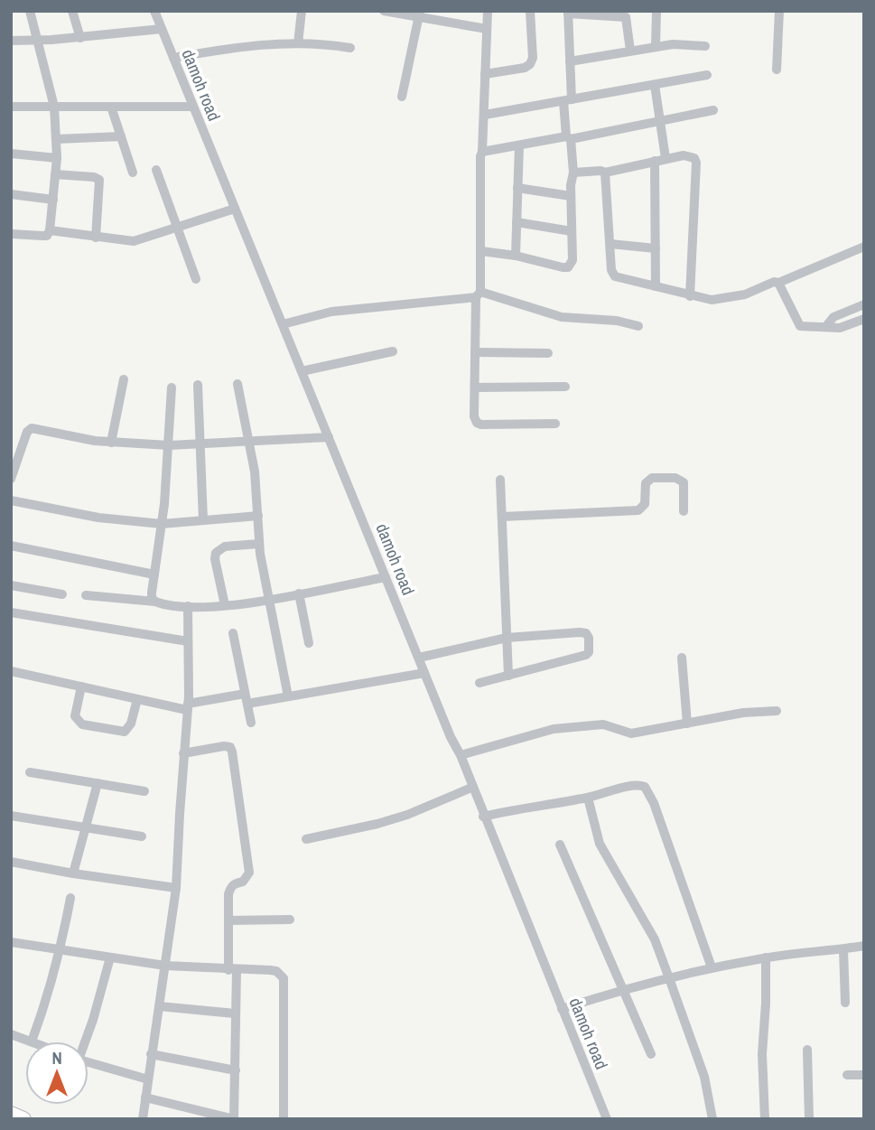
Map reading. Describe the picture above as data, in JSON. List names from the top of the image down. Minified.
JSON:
{"streets":{"street":["damoh road"]},"north":"top"}
